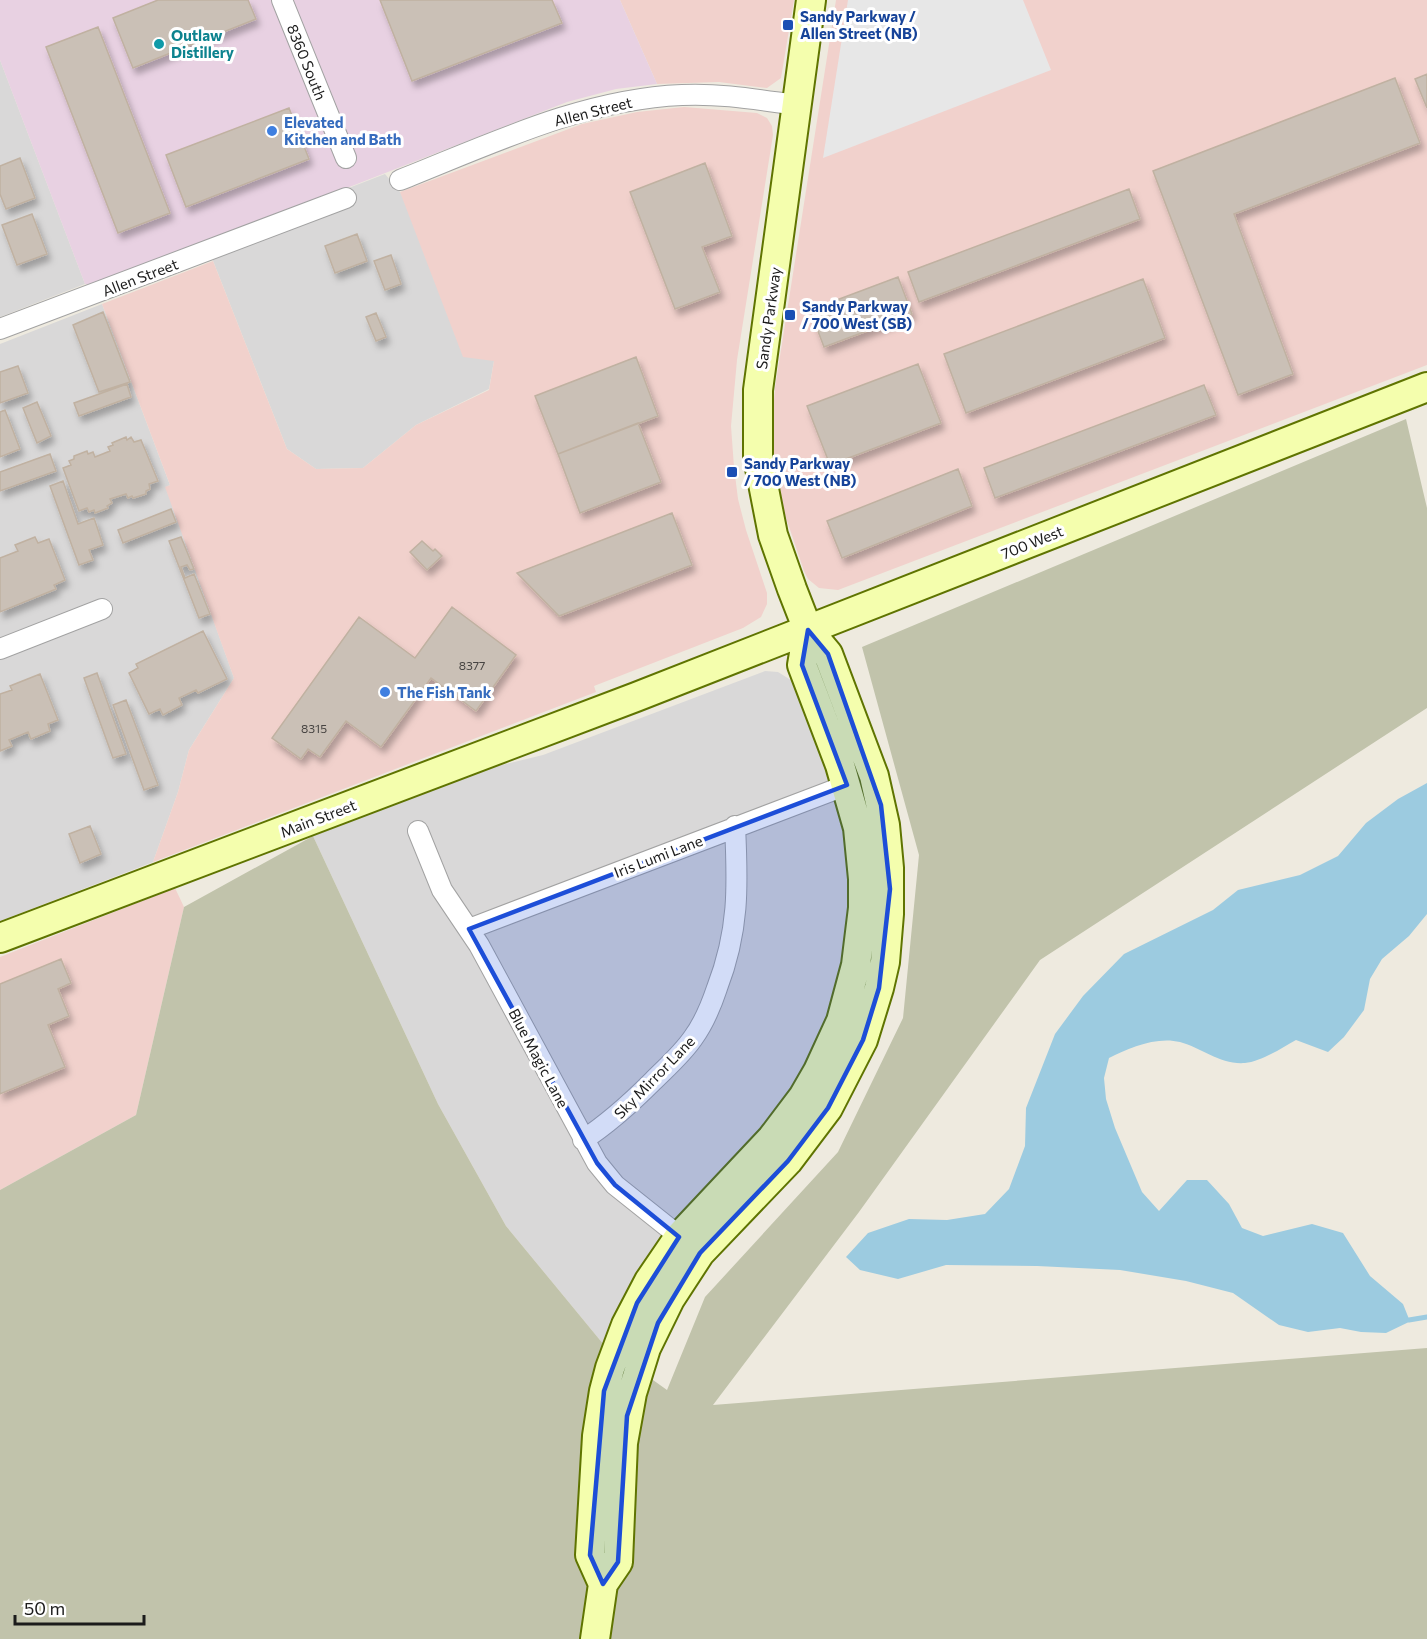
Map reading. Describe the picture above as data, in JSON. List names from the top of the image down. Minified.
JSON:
{"streets":{"main road":["Sandy Parkway","700 West","Main Street"],"street":["8360 South","Allen Street","Iris Lumi Lane","Blue Magic Lane","Sky Mirror Lane"]},"crossings":[["Allen Street","Sandy Parkway"],["Sandy Parkway","700 West"],["700 West","Main Street"],["Iris Lumi Lane","Blue Magic Lane"],["Iris Lumi Lane","Sky Mirror Lane"],["Blue Magic Lane","Sky Mirror Lane"]],"places":{"transit":["Sandy Parkway / Allen Street (NB)","Sandy Parkway / 700 West (SB)","Sandy Parkway / 700 West (NB)"],"other":["Outlaw Distillery","Elevated Kitchen and Bath","The Fish Tank"]},"house_numbers":["8377","8315"],"scale_bar":"50 m"}
